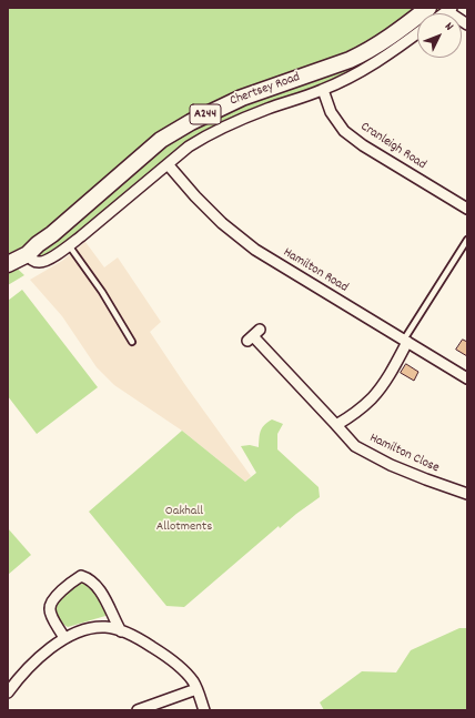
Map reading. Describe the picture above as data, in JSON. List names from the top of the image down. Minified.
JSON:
{"streets":{"main road":["Chertsey Road","A244"],"street":["Cranleigh Road","Hamilton Road","Hamilton Close"]},"crossings":[["Chertsey Road","Cranleigh Road"],["Chertsey Road","Hamilton Road"]],"parks":["Oakhall Allotments"],"north":"top right"}
